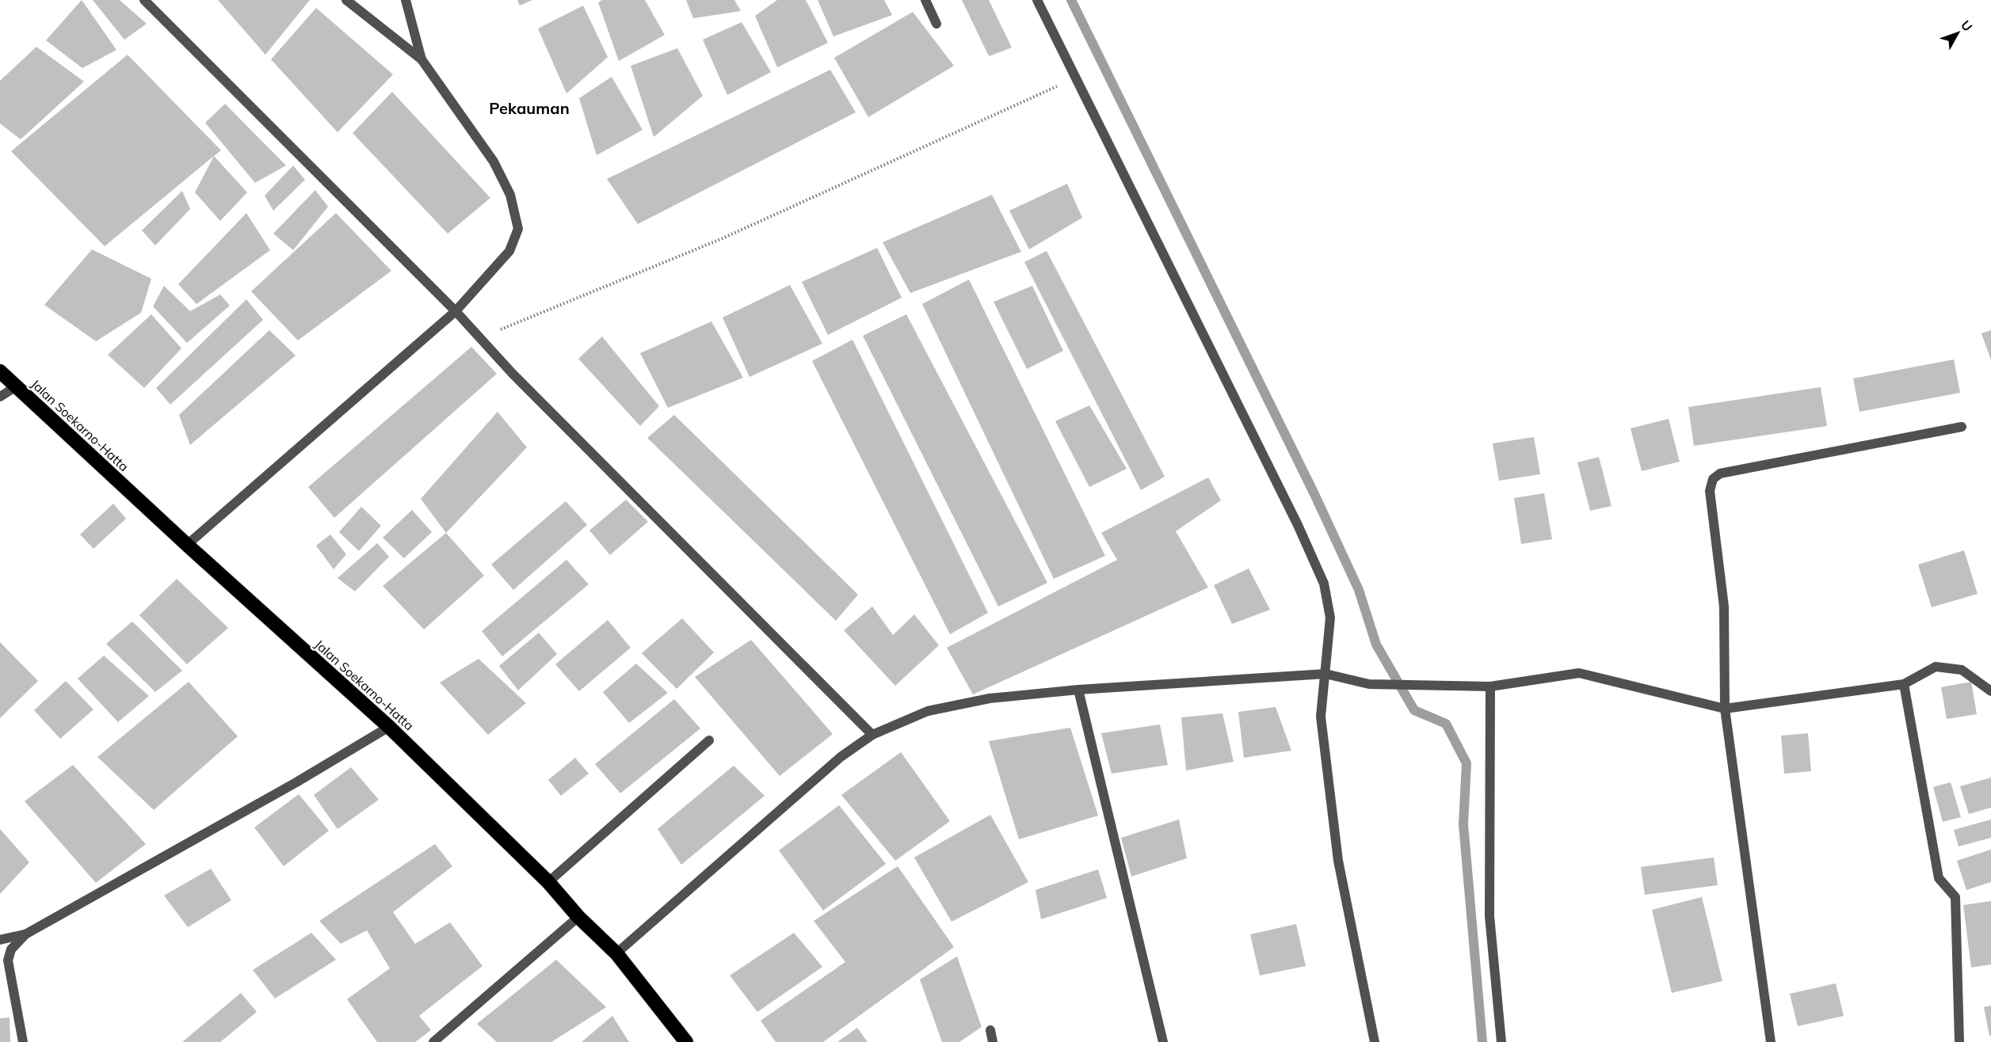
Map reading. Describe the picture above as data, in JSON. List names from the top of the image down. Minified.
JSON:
{"streets":{"highway":["Jalan Soekarno-Hatta"]},"districts":["Pekauman"],"north":"top right"}
